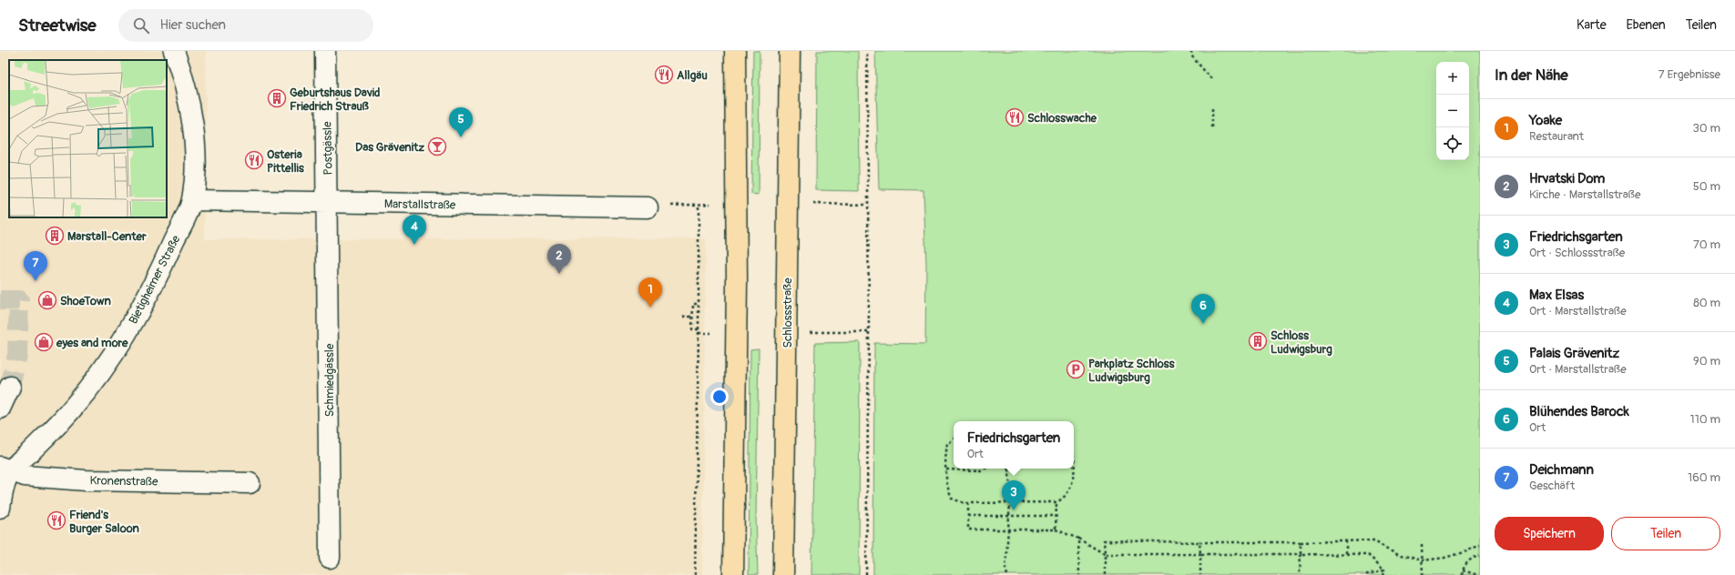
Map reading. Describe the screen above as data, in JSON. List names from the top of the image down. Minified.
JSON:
{"streets":{"main road":["Schlossstraße"],"street":["Postgässle","Marstallstraße","Bietigheimer Straße","Schmiedgässle","Kronenstraße"]},"crossings":[["Postgässle","Marstallstraße"],["Postgässle","Schmiedgässle"],["Marstallstraße","Bietigheimer Straße"],["Marstallstraße","Schmiedgässle"],["Bietigheimer Straße","Kronenstraße"]],"places":{"restaurant":["Allgäu","Schlosswache","Osteria Pittellis","Friend's Burger Saloon"],"building":["Geburtshaus David Friedrich Strauß","Marstall-Center","Schloss Ludwigsburg"],"bar":["Das Grävenitz"],"shop":["ShoeTown","eyes and more"],"parking":["Parkplatz Schloss Ludwigsburg"]},"page":{"header":"Streetwise","search":"Hier suchen","nav":["Karte","Ebenen","Teilen"],"heading":["In der Nähe","7 Ergebnisse"],"map_buttons":["+","−"],"list":[{"mark":"1","name":"Yoake","note":"Restaurant","value":"30 m"},{"mark":"2","name":"Hrvatski Dom","note":"Kirche · Marstallstraße","value":"50 m"},{"mark":"3","name":"Friedrichsgarten","note":"Ort · Schlossstraße","value":"70 m"},{"mark":"4","name":"Max Elsas","note":"Ort · Marstallstraße","value":"80 m"},{"mark":"5","name":"Palais Grävenitz","note":"Ort · Marstallstraße","value":"90 m"},{"mark":"6","name":"Blühendes Barock","note":"Ort","value":"110 m"},{"mark":"7","name":"Deichmann","note":"Geschäft","value":"160 m"}],"pins":["5","4","2","7","1","6","3"],"popup":["Friedrichsgarten","Ort"],"buttons":["Speichern","Teilen"]}}
